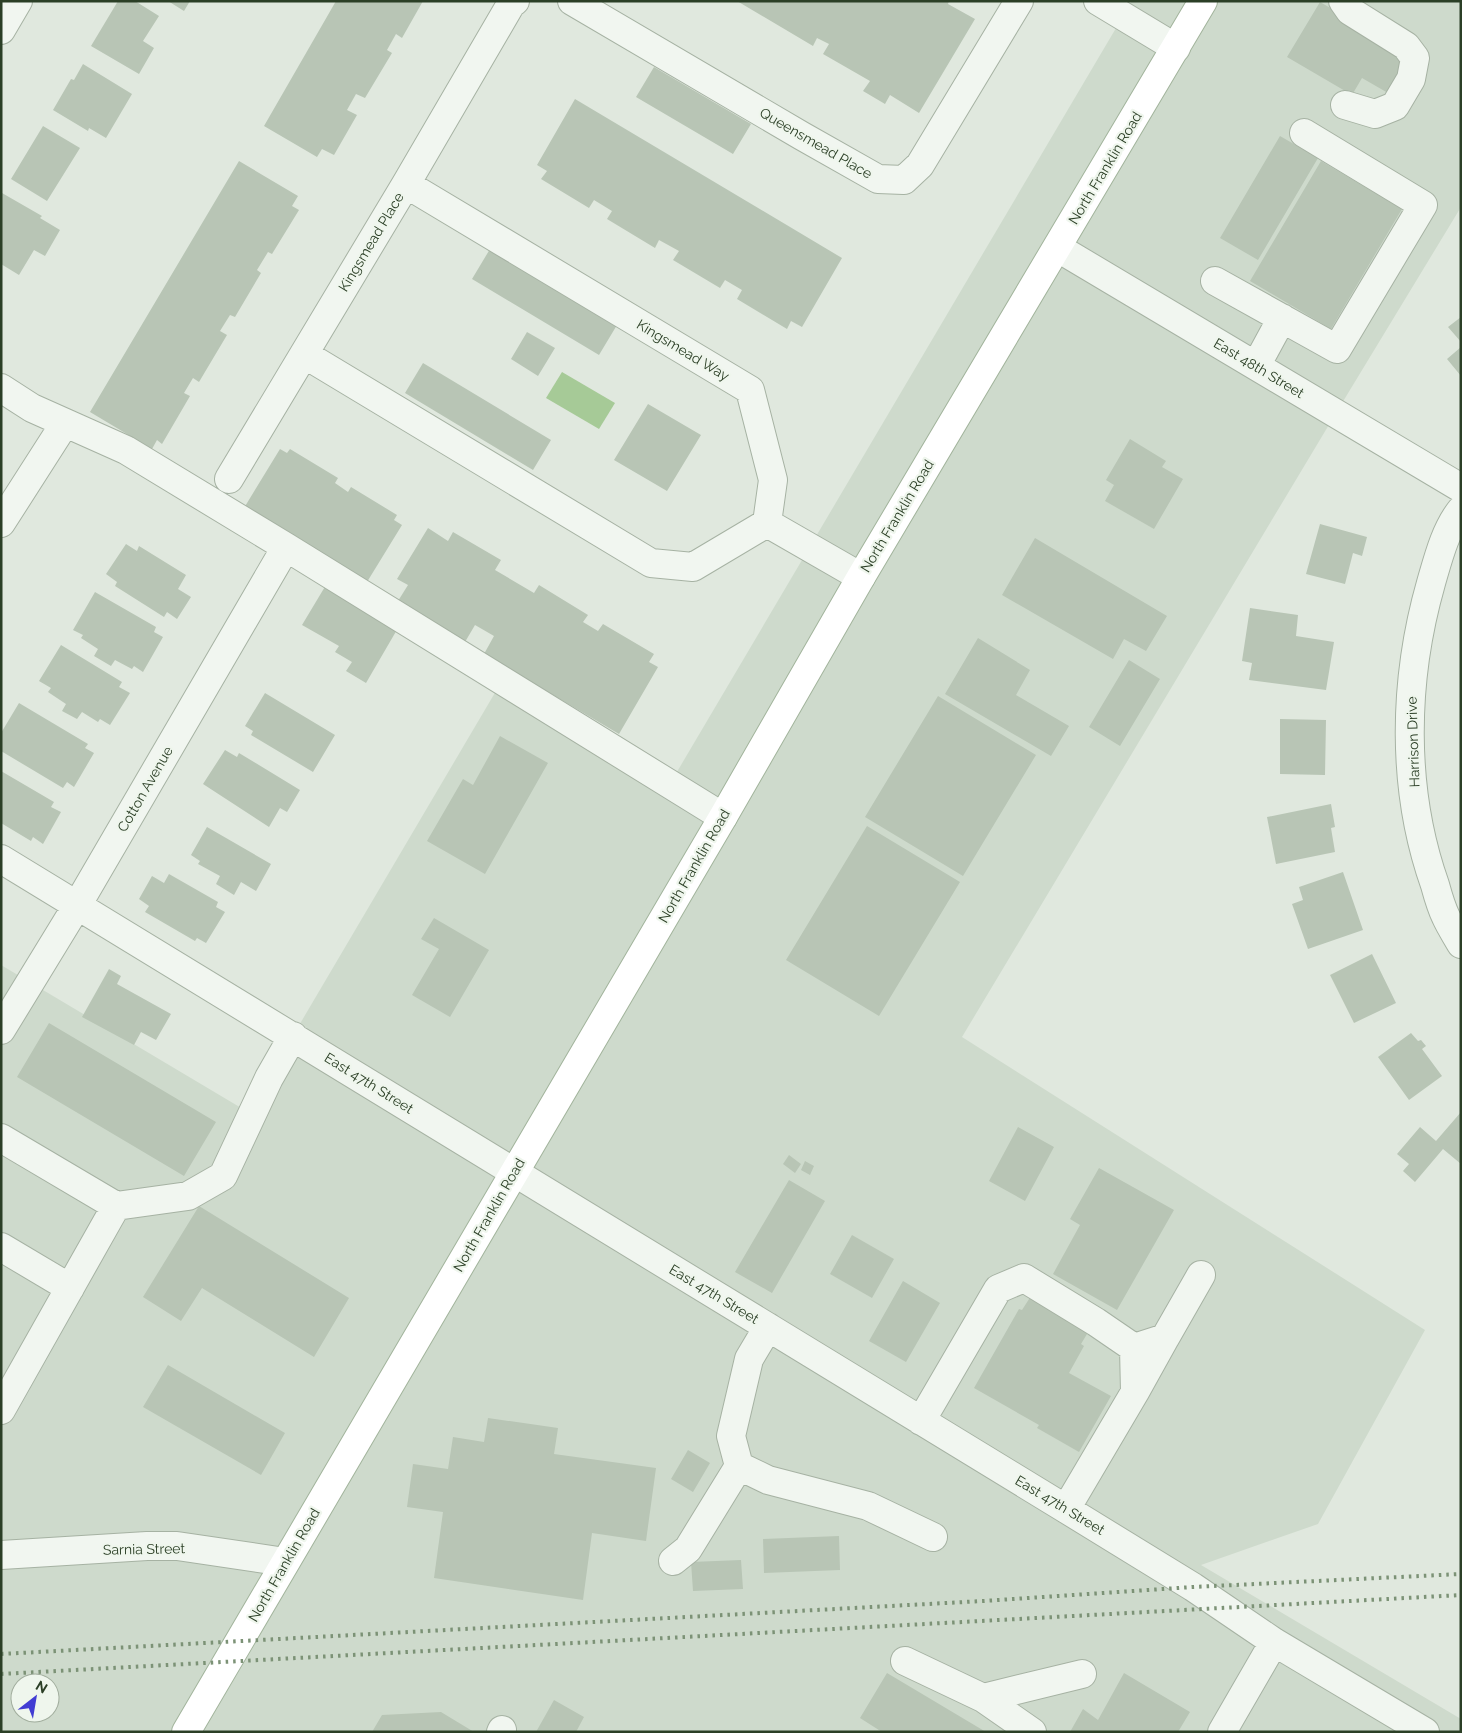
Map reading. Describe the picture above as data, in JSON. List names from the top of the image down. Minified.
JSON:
{"streets":{"main road":["North Franklin Road"],"street":["Queensmead Place","Kingsmead Place","Kingsmead Way","East 48th Street","Harrison Drive","Cotton Avenue","East 47th Street","Sarnia Street"]},"crossings":[["North Franklin Road","East 48th Street"],["North Franklin Road","East 47th Street"],["North Franklin Road","Sarnia Street"],["Kingsmead Place","Kingsmead Way"],["Cotton Avenue","East 47th Street"]],"north":"top right"}
